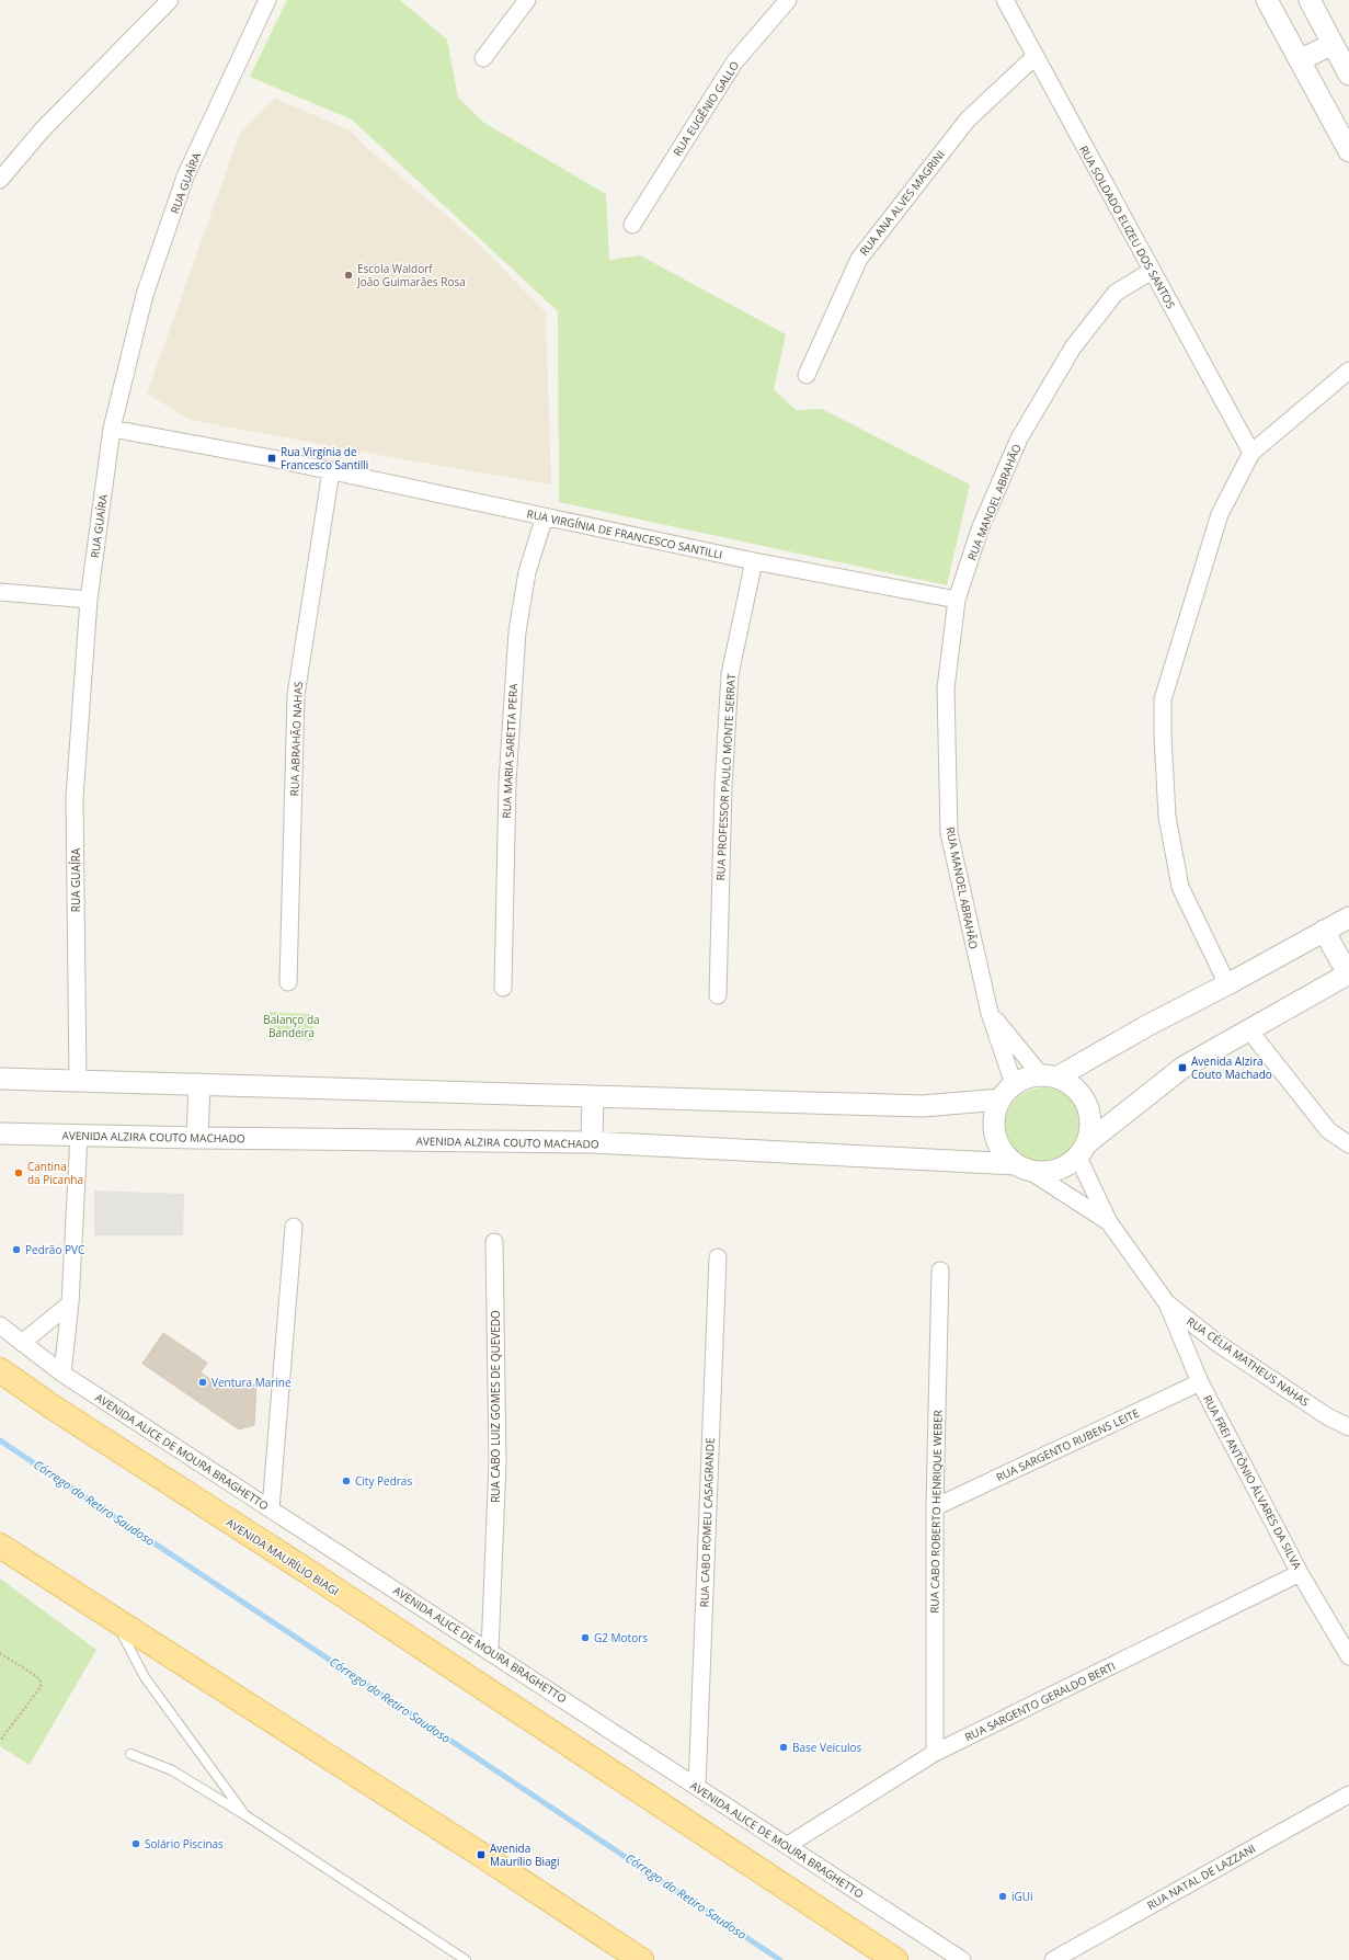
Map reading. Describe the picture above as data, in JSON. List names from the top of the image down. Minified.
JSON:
{"streets":{"main road":["AVENIDA MAURÍLIO BIAGI"],"street":["RUA EUGÊNIO GALLO","RUA GUAÍRA","RUA ANA ALVES MAGRINI","RUA SOLDADO ELIZEU DOS SANTOS","RUA MANOEL ABRAHÃO","RUA VIRGÍNIA DE FRANCESCO SANTILLI","RUA ABRAHÃO NAHAS","RUA MARIA SARETTA PERA","RUA PROFESSOR PAULO MONTE SERRAT","AVENIDA ALZIRA COUTO MACHADO","RUA CÉLIA MATHEUS NAHAS","RUA CABO LUIZ GOMES DE QUEVEDO","RUA SARGENTO RUBENS LEITE","AVENIDA ALICE DE MOURA BRAGHETTO","RUA FREI ANTÔNIO ÁLVARES DA SILVA","RUA CABO ROBERTO HENRIQUE WEBER","RUA CABO ROMEU CASAGRANDE","RUA SARGENTO GERALDO BERTI","RUA NATAL DE LAZZANI"]},"crossings":[["RUA GUAÍRA","RUA VIRGÍNIA DE FRANCESCO SANTILLI"],["RUA ANA ALVES MAGRINI","RUA SOLDADO ELIZEU DOS SANTOS"],["RUA SOLDADO ELIZEU DOS SANTOS","RUA MANOEL ABRAHÃO"],["RUA MANOEL ABRAHÃO","RUA VIRGÍNIA DE FRANCESCO SANTILLI"],["RUA MANOEL ABRAHÃO","AVENIDA ALZIRA COUTO MACHADO"],["RUA MANOEL ABRAHÃO","RUA CÉLIA MATHEUS NAHAS"],["RUA VIRGÍNIA DE FRANCESCO SANTILLI","RUA ABRAHÃO NAHAS"],["RUA VIRGÍNIA DE FRANCESCO SANTILLI","RUA MARIA SARETTA PERA"],["RUA VIRGÍNIA DE FRANCESCO SANTILLI","RUA PROFESSOR PAULO MONTE SERRAT"],["AVENIDA ALZIRA COUTO MACHADO","RUA CÉLIA MATHEUS NAHAS"],["RUA CÉLIA MATHEUS NAHAS","RUA FREI ANTÔNIO ÁLVARES DA SILVA"],["RUA CABO LUIZ GOMES DE QUEVEDO","AVENIDA ALICE DE MOURA BRAGHETTO"],["RUA SARGENTO RUBENS LEITE","RUA FREI ANTÔNIO ÁLVARES DA SILVA"],["RUA SARGENTO RUBENS LEITE","RUA CABO ROBERTO HENRIQUE WEBER"],["AVENIDA ALICE DE MOURA BRAGHETTO","RUA CABO ROMEU CASAGRANDE"],["AVENIDA ALICE DE MOURA BRAGHETTO","RUA SARGENTO GERALDO BERTI"],["RUA FREI ANTÔNIO ÁLVARES DA SILVA","RUA SARGENTO GERALDO BERTI"],["RUA CABO ROBERTO HENRIQUE WEBER","RUA SARGENTO GERALDO BERTI"]],"water":["Córrego do Retiro Saudoso"],"parks":["Balanço da Bandeira"],"places":{"other":["Escola Waldorf João Guimarães Rosa","Cantina da Picanha","Pedrão PVC","Ventura Marine","City Pedras","G2 Motors","Base Veículos","Solário Piscinas","iGUi"],"transit":["Rua Virgínia de Francesco Santilli","Avenida Alzira Couto Machado","Avenida Maurílio Biagi"]}}
